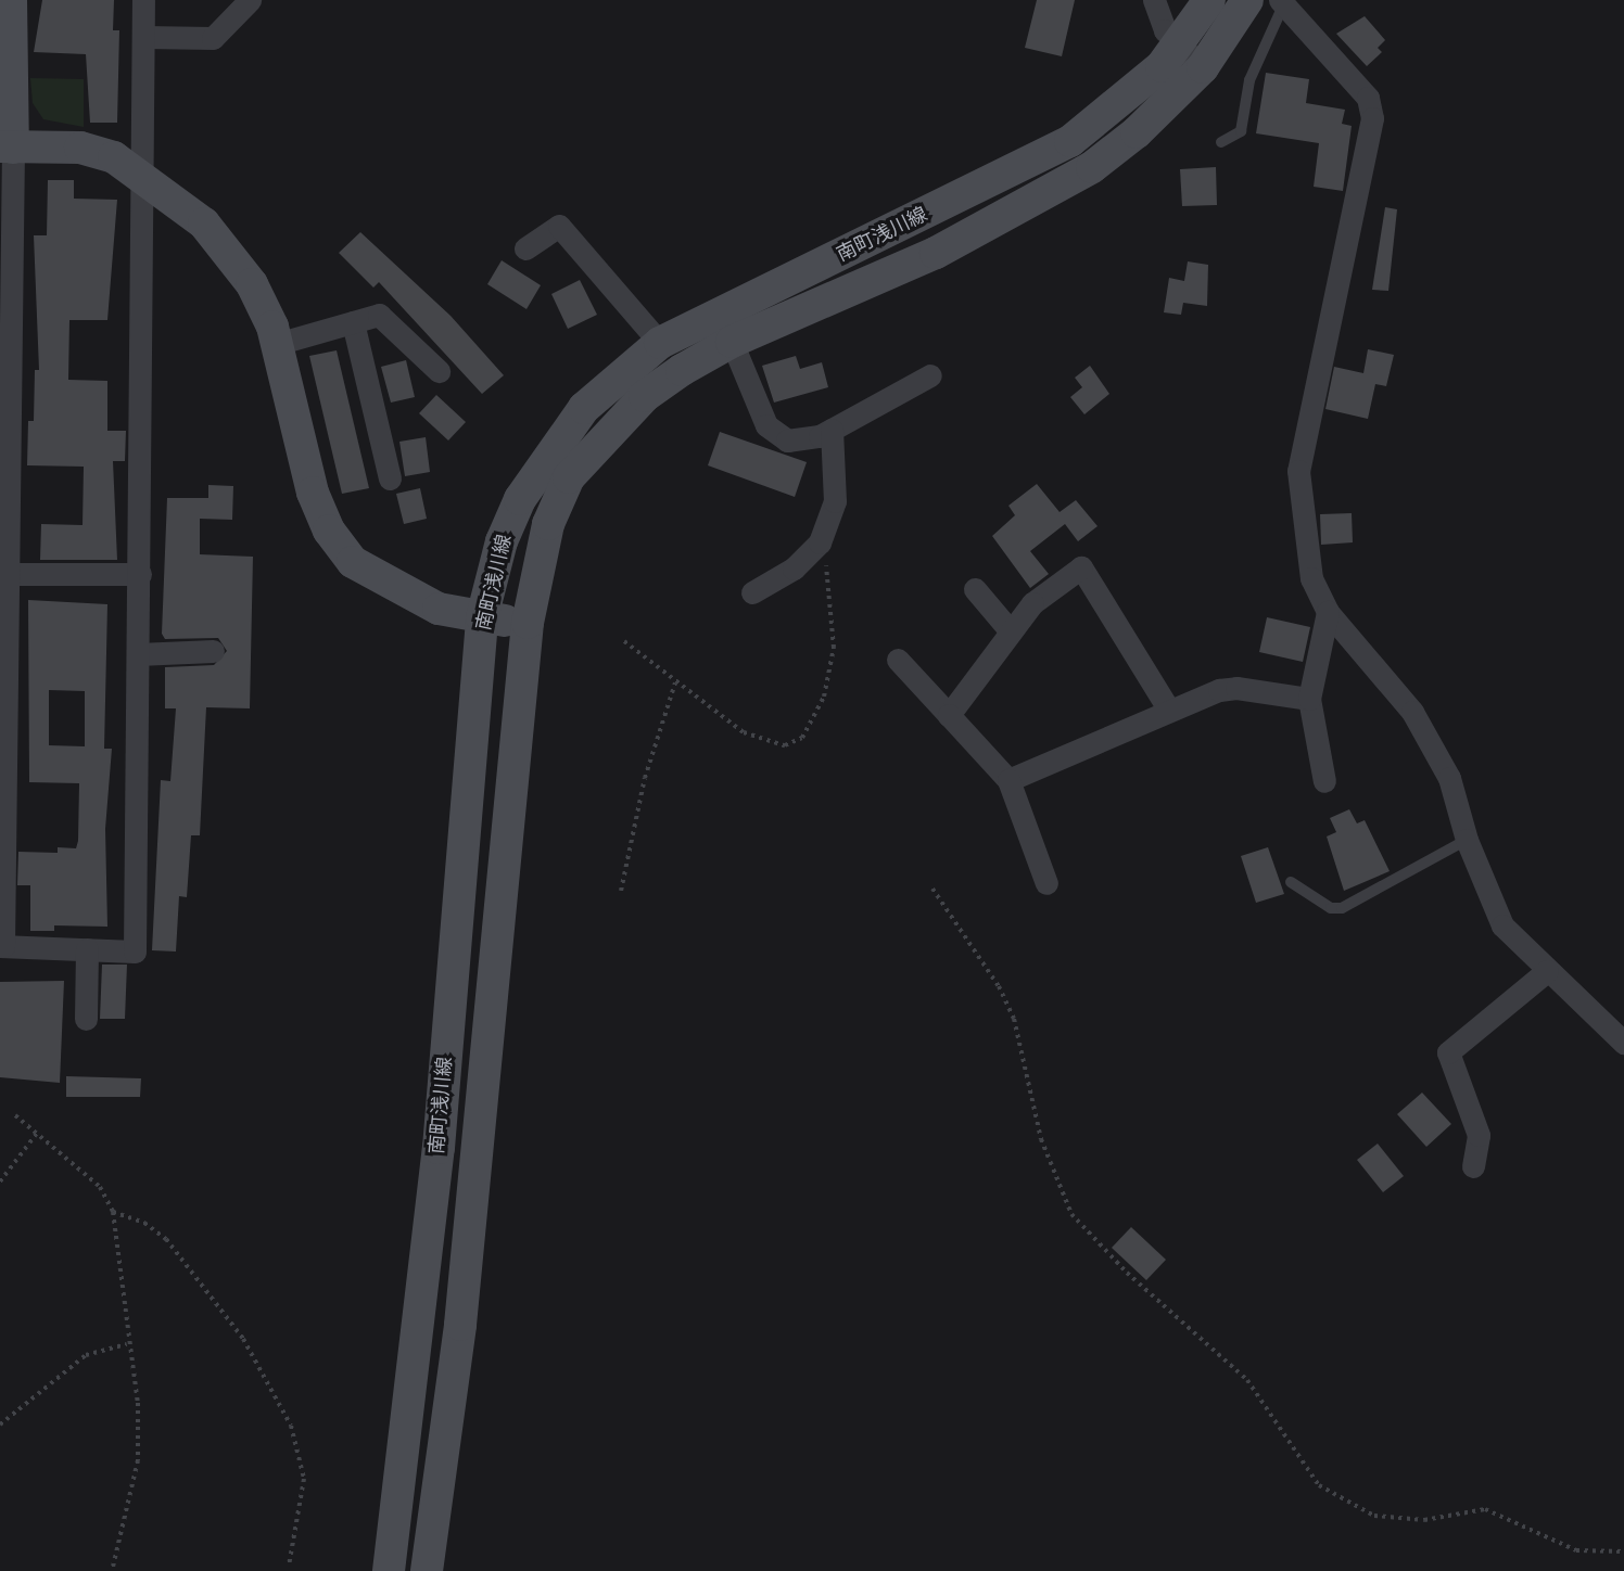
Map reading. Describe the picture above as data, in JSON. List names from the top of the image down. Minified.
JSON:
{"streets":{"street":["南町浅川線"]}}
